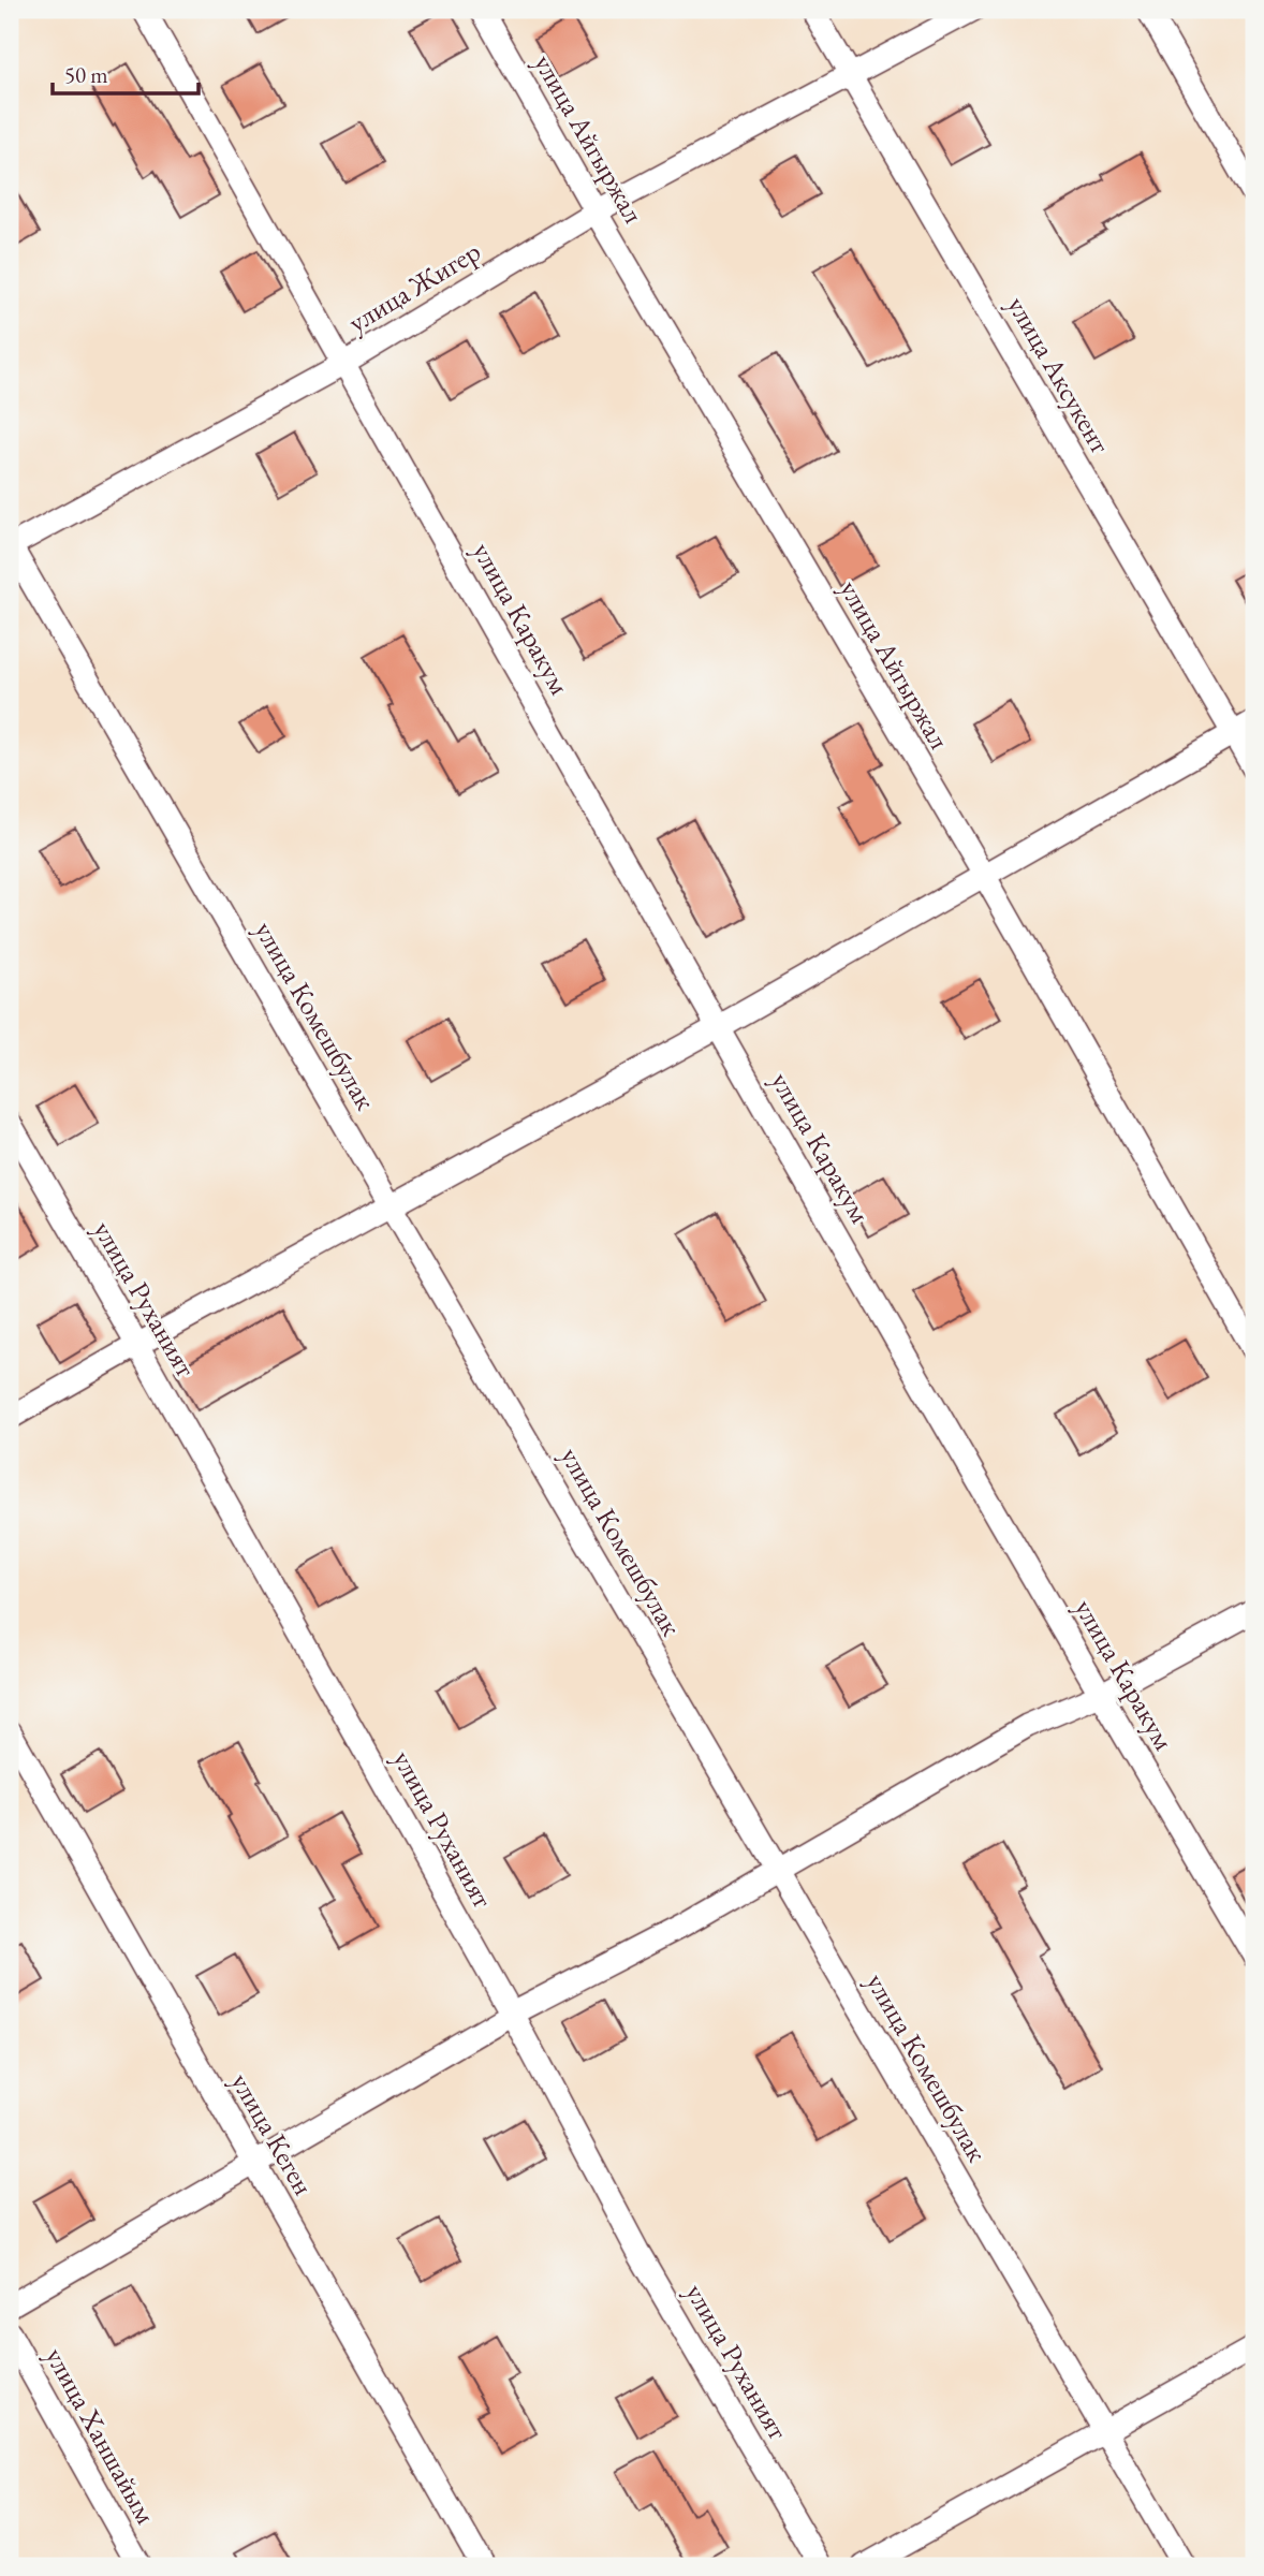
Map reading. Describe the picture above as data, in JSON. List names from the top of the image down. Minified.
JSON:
{"streets":{"street":["улица Айгыржал","улица Жигер","улица Аксукент","улица Каракум","улица Комешбулак","улица Руханият","улица Кеген","улица Ханшайым"]},"crossings":[["улица Айгыржал","улица Жигер"],["улица Жигер","улица Аксукент"],["улица Жигер","улица Каракум"],["улица Жигер","улица Комешбулак"]],"scale_bar":"50 m"}
